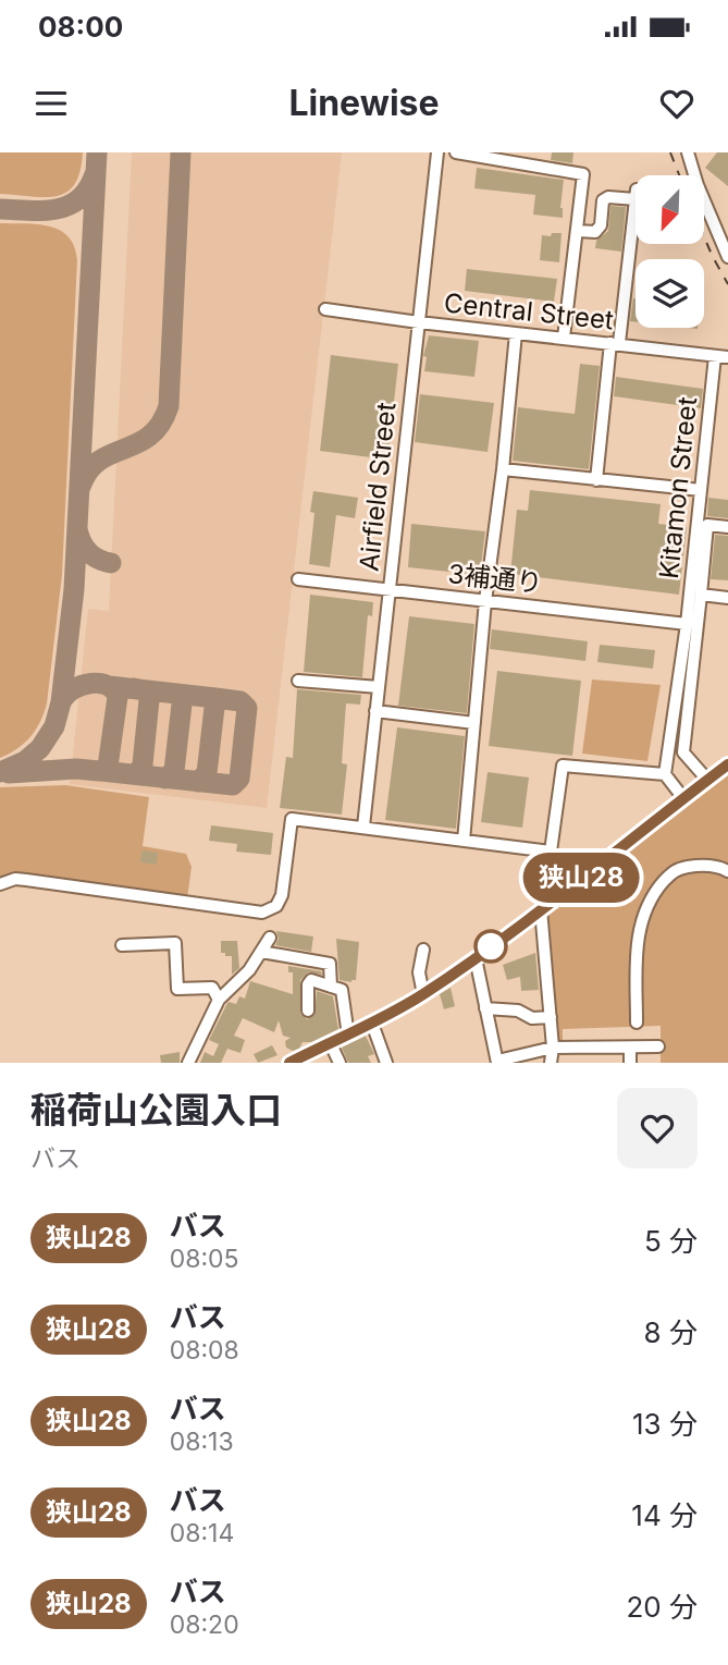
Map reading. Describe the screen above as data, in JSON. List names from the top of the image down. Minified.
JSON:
{"streets":{"street":["Central Street","Airfield Street","Kitamon Street","3補通り"]},"crossings":[["Central Street","Airfield Street"],["Central Street","Kitamon Street"],["Airfield Street","3補通り"],["Kitamon Street","3補通り"]],"lines":["bus line 狭山28"],"north":"bottom left","page":{"status":"08:00","header":"Linewise","on_map":"狭山28","heading":["稲荷山公園入口","バス"],"list":[{"mark":"狭山28","name":"バス","note":"08:05","value":"5 分"},{"mark":"狭山28","name":"バス","note":"08:08","value":"8 分"},{"mark":"狭山28","name":"バス","note":"08:13","value":"13 分"},{"mark":"狭山28","name":"バス","note":"08:14","value":"14 分"},{"mark":"狭山28","name":"バス","note":"08:20","value":"20 分"}]}}
